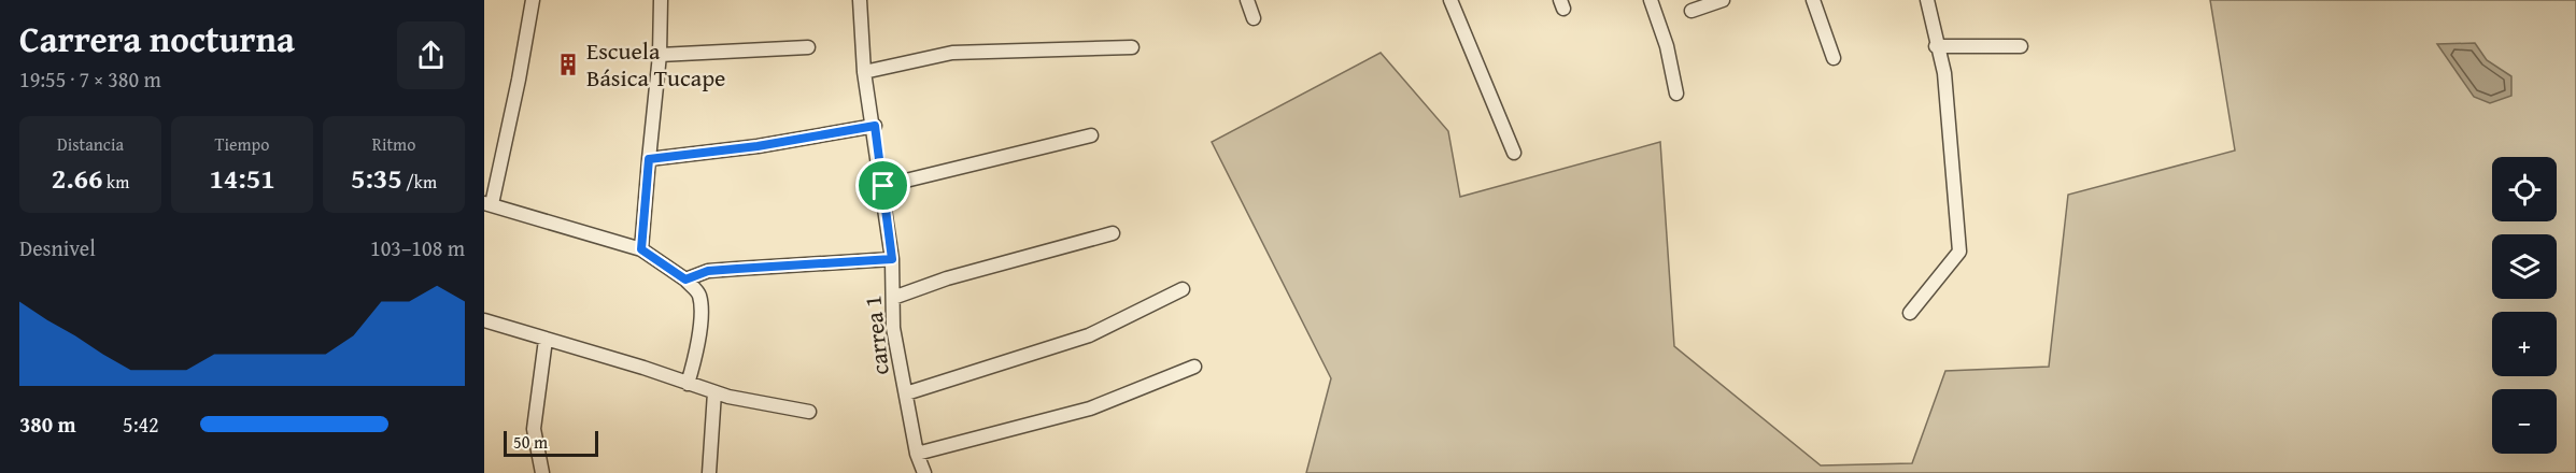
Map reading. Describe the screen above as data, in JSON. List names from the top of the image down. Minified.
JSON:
{"streets":{"street":["carrea 1"]},"places":{"building":["Escuela Básica Tucape"]},"scale_bar":"50 m","page":{"heading":["Carrera nocturna","19:55 · 7 × 380 m"],"stats":[["Distancia","2.66 km"],["Tiempo","14:51"],["Ritmo","5:35 /km"]],"map_buttons":["+","−"],"chart":["Desnivel","103–108 m"],"list":[{"name":"380 m","note":"5:42"}],"scale":"50 m"}}
